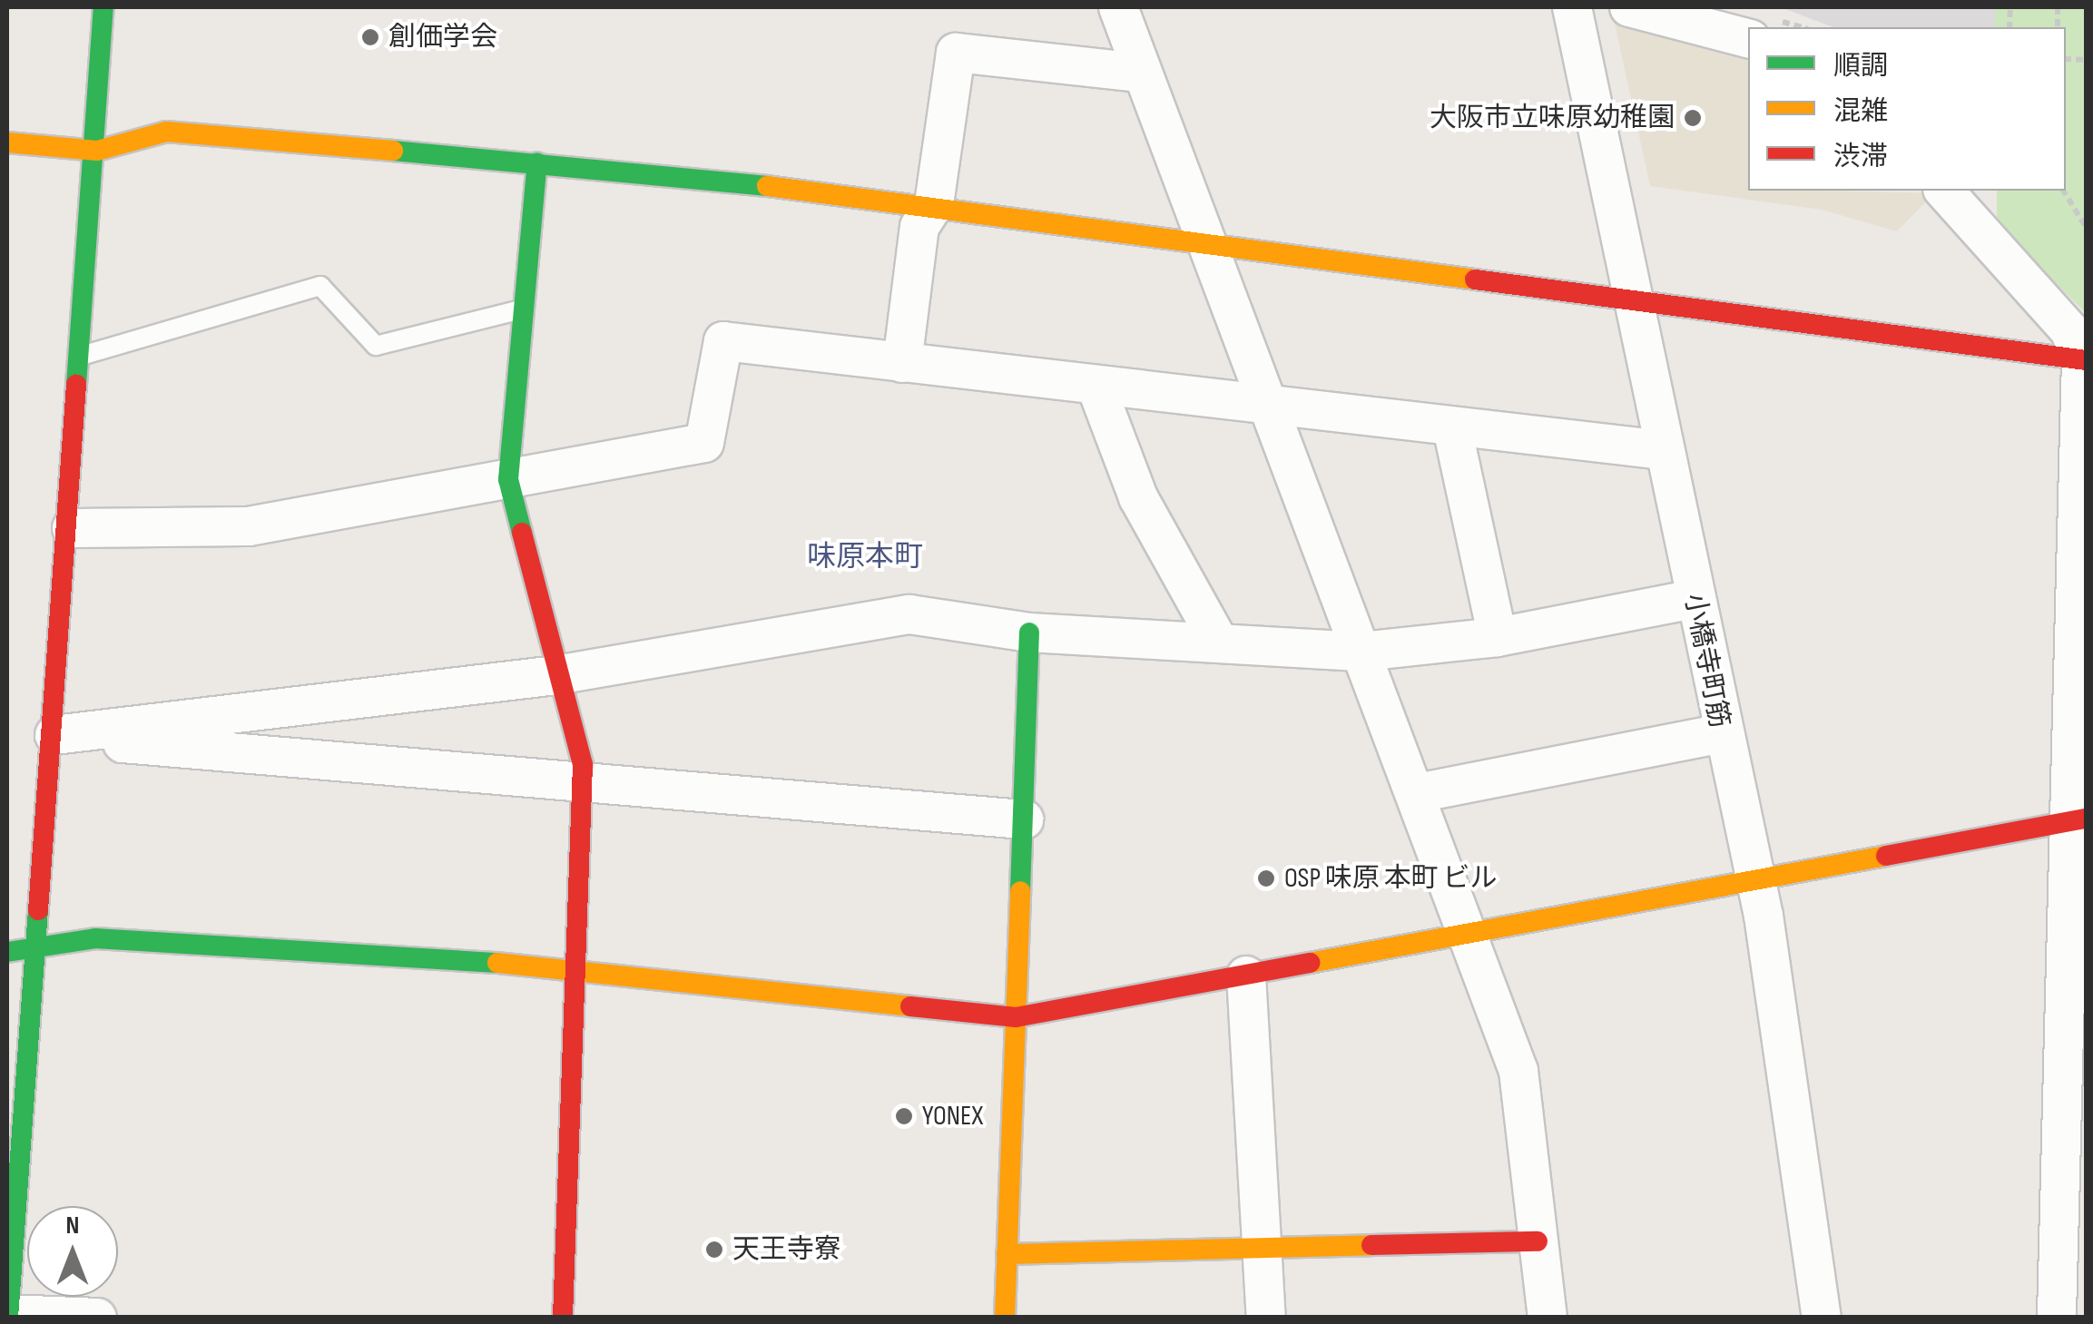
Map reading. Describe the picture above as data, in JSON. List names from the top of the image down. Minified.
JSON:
{"streets":{"street":["小橋寺町筋"]},"districts":["味原本町"],"places":["創価学会","大阪市立味原幼稚園","OSP 味原 本町 ビル","YONEX","天王寺寮"],"legend":["順調","混雑","渋滞"],"north":"top"}
